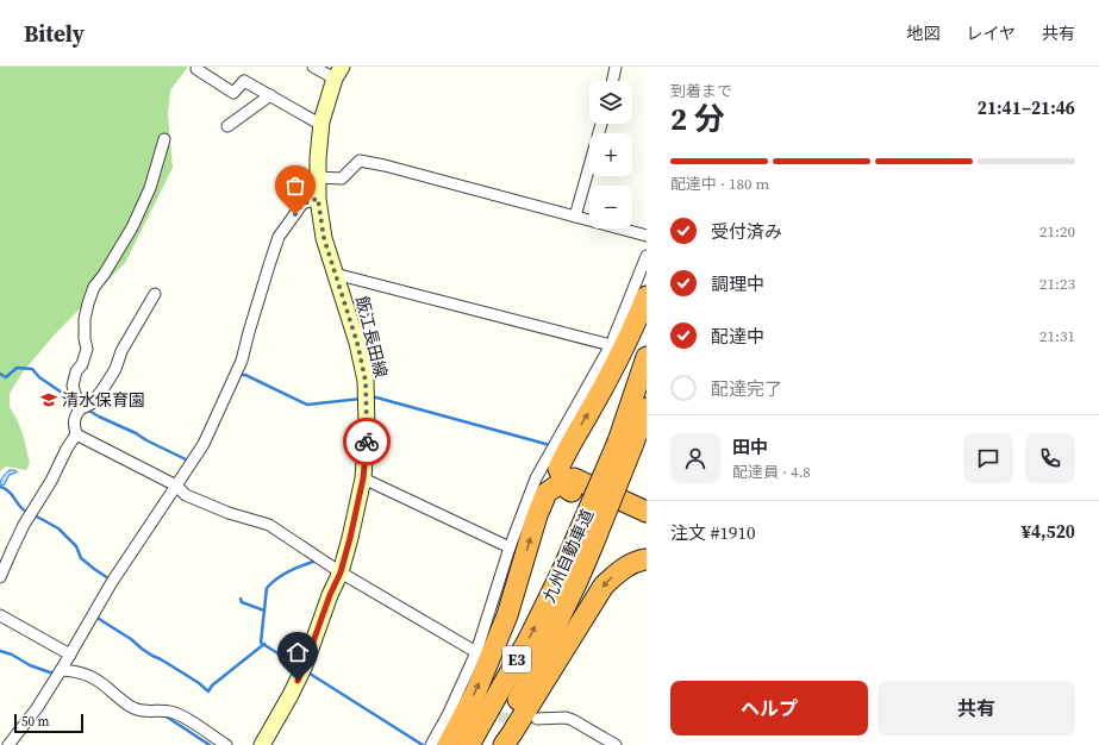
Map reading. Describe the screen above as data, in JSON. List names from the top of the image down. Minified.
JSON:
{"streets":{"highway":["九州自動車道","E3"],"main road":["飯江長田線"]},"places":{"school or university":["清水保育園"]},"scale_bar":"50 m","page":{"header":"Bitely","nav":["地図","レイヤ","共有"],"heading":["2 分","到着まで","21:41–21:46"],"panel":["田中","配達員 · 4.8","注文 #1910","¥4,520"],"map_buttons":["+","−"],"bar":"配達中 · 180 m","list":[["受付済み","21:20"],["調理中","21:23"],["配達中","21:31"],"配達完了"],"buttons":["ヘルプ","共有"],"scale":"50 m"}}
